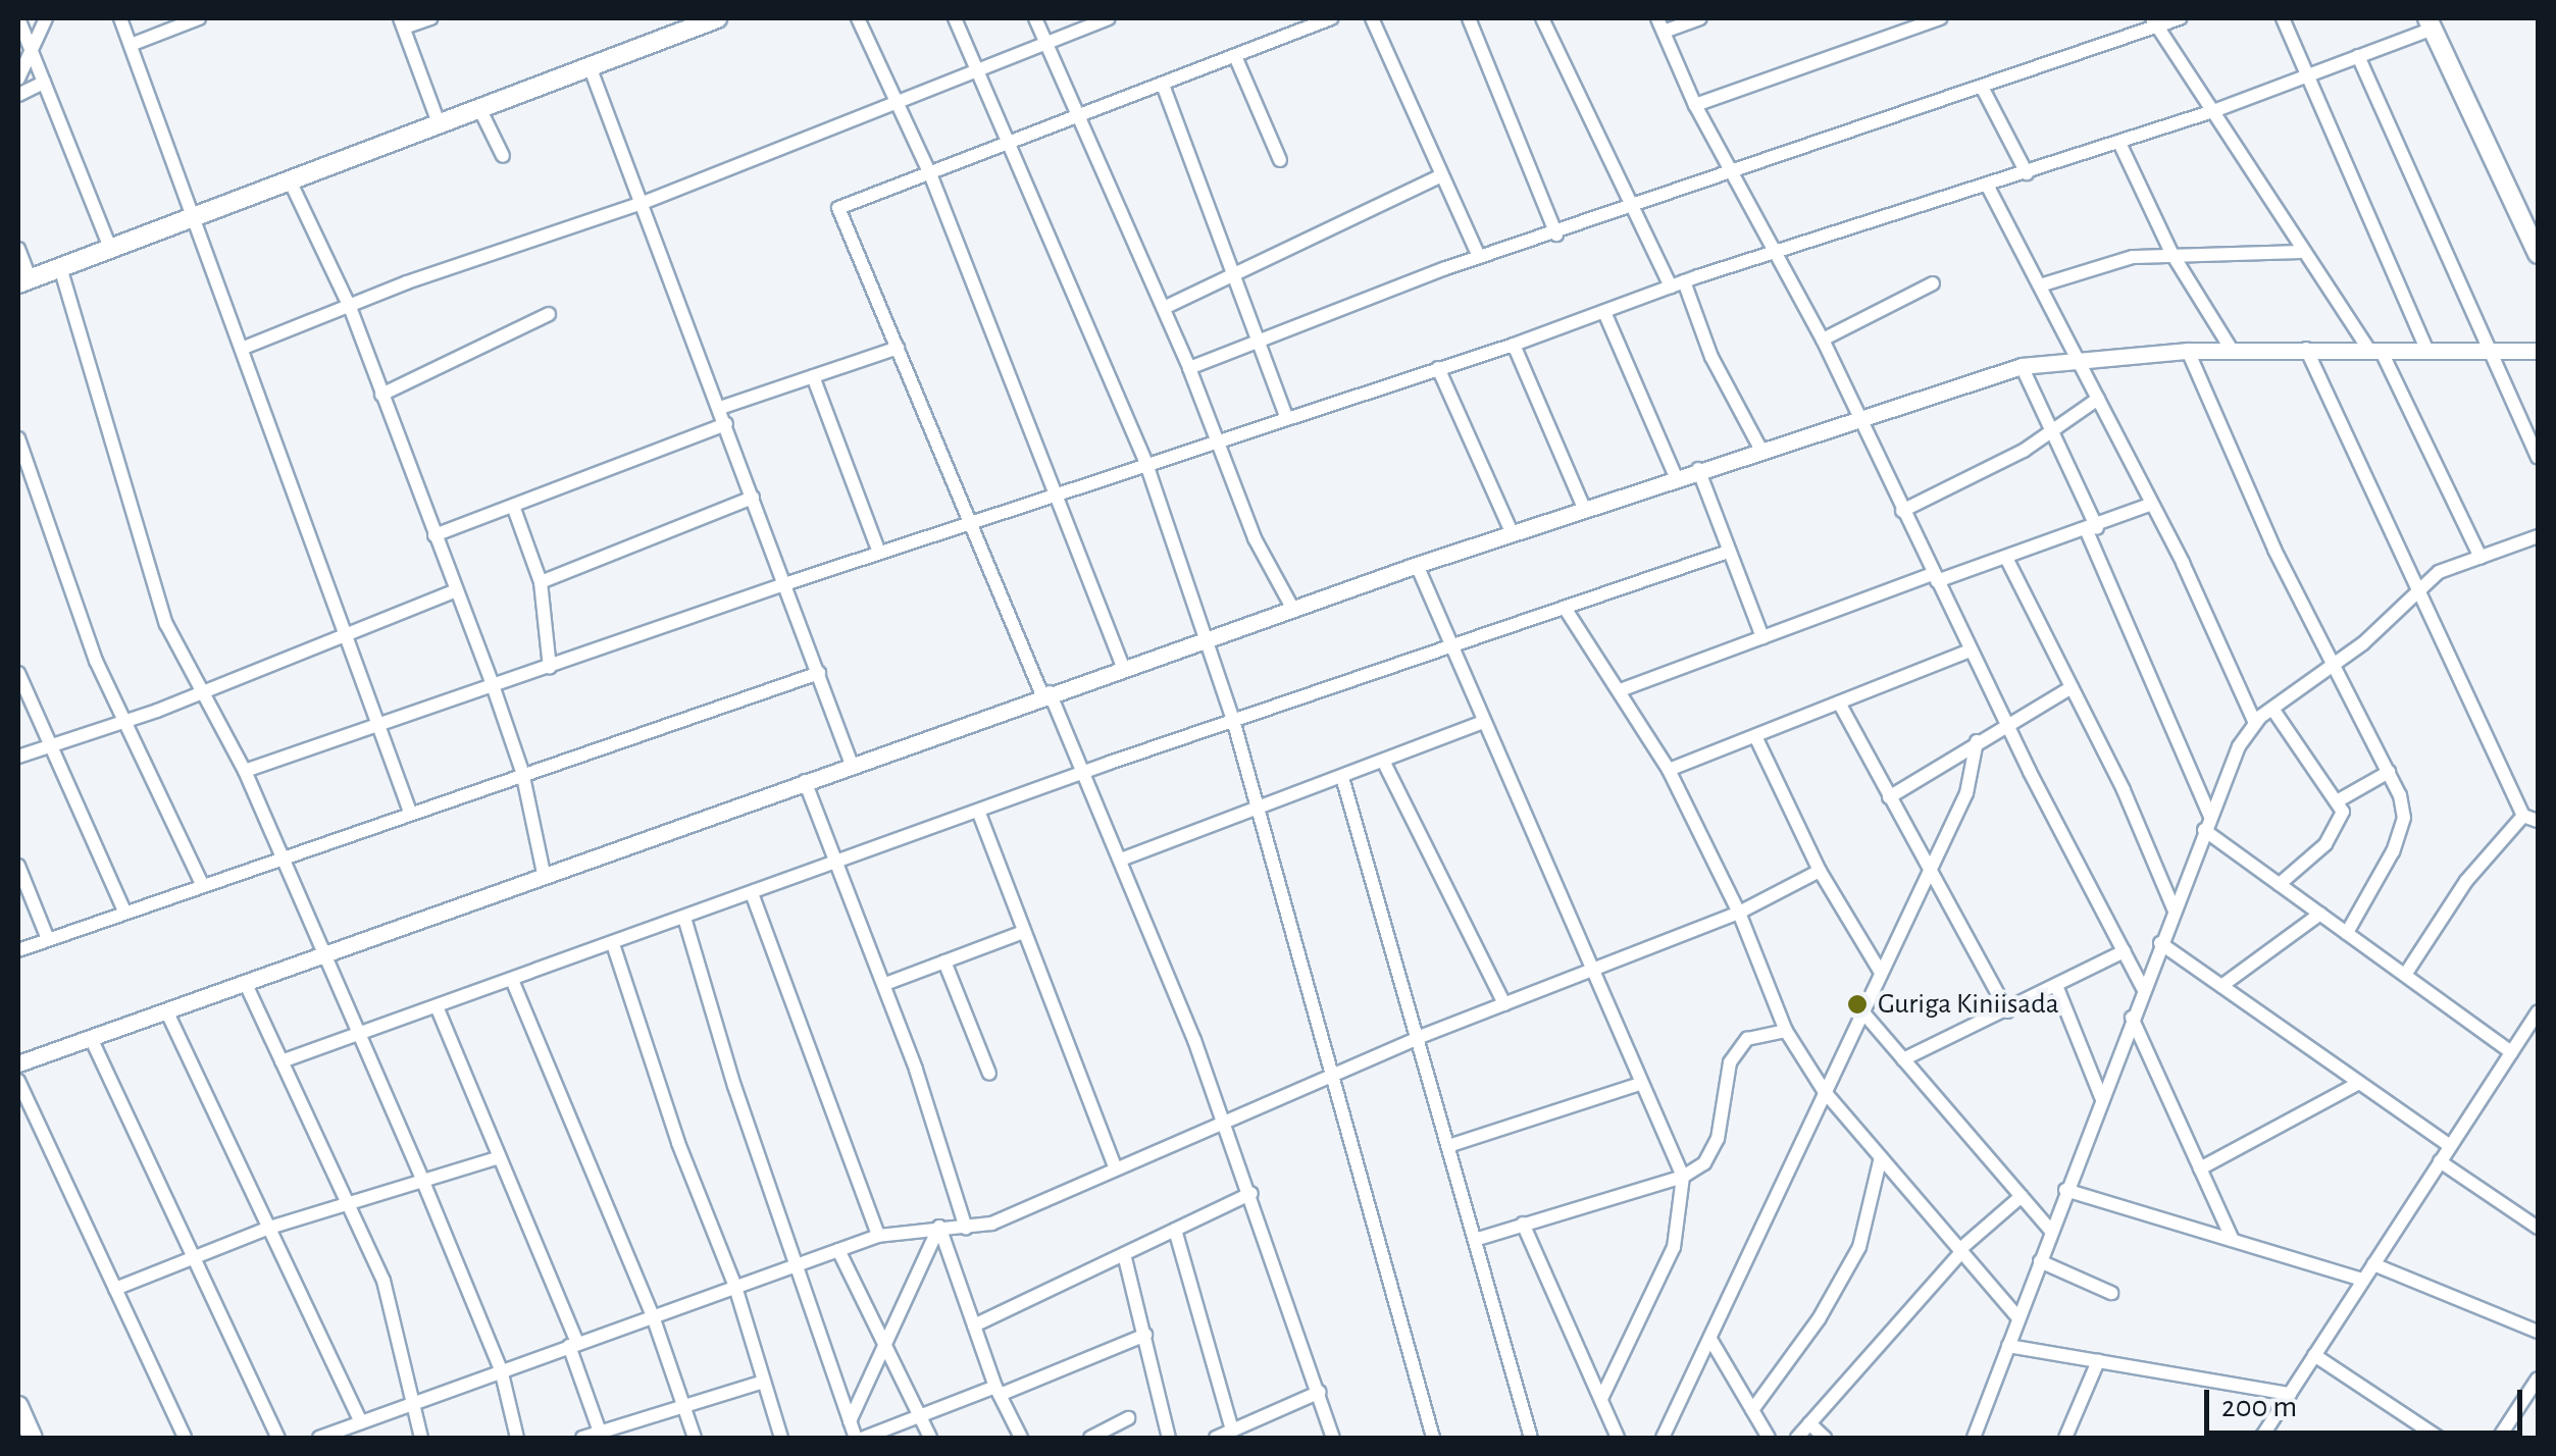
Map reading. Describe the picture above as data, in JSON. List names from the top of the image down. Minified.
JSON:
{"places":["Guriga Kiniisada"],"scale_bar":"200 m"}
